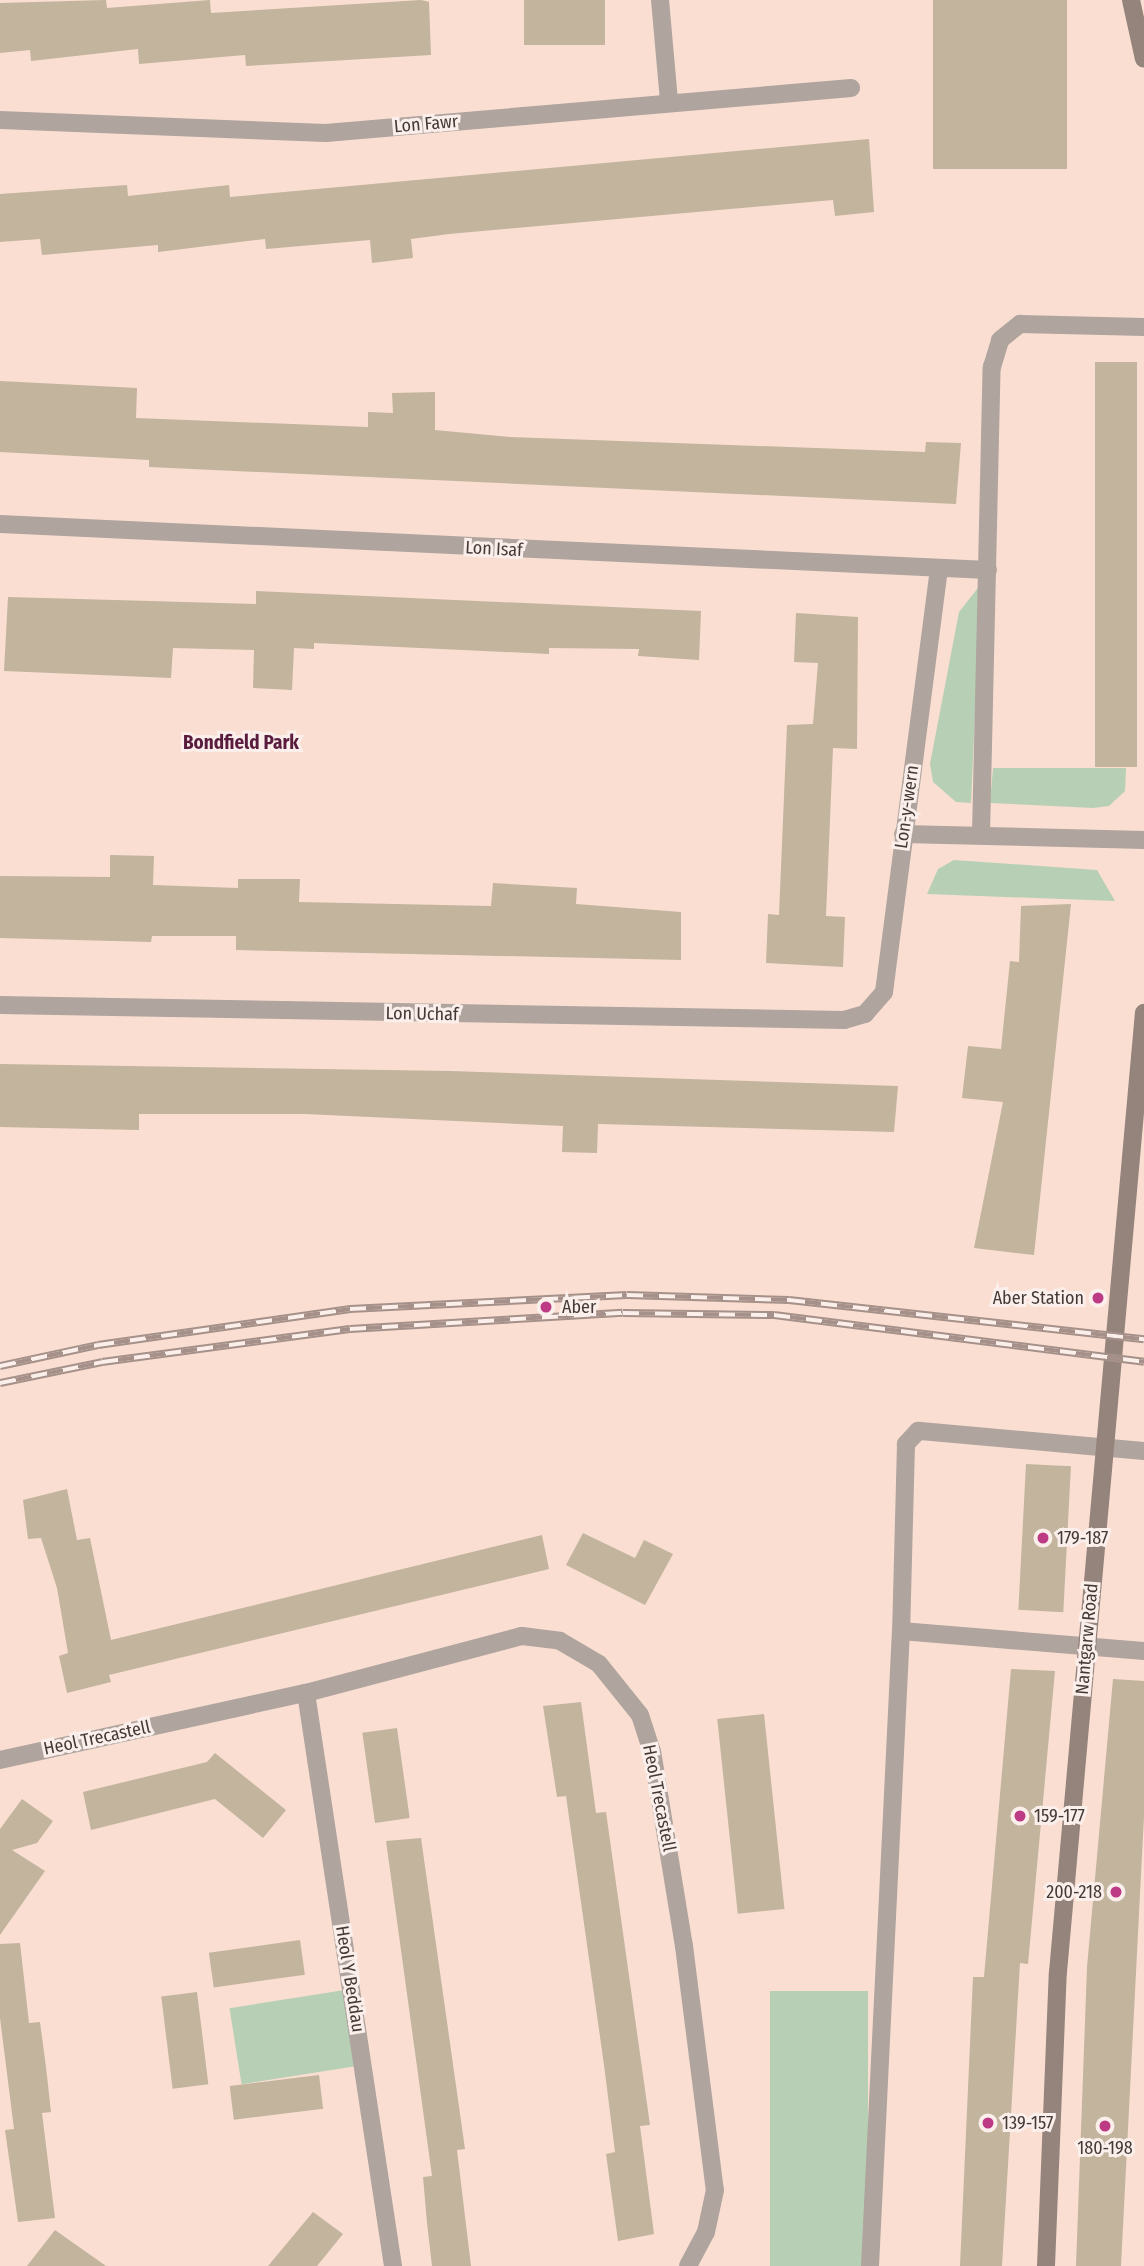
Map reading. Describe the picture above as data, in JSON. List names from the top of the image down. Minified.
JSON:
{"streets":{"main road":["Nantgarw Road"],"street":["Lon Fawr","Lon Isaf","Lon-y-wern","Lon Uchaf","Heol Trecastell","Heol Y Beddau"]},"crossings":[["Lon Isaf","Lon-y-wern"],["Lon-y-wern","Lon Uchaf"],["Heol Trecastell","Heol Y Beddau"]],"districts":["Bondfield Park"],"places":["Aber Station","Aber","179-187","159-177","200-218","139-157","180-198"]}
